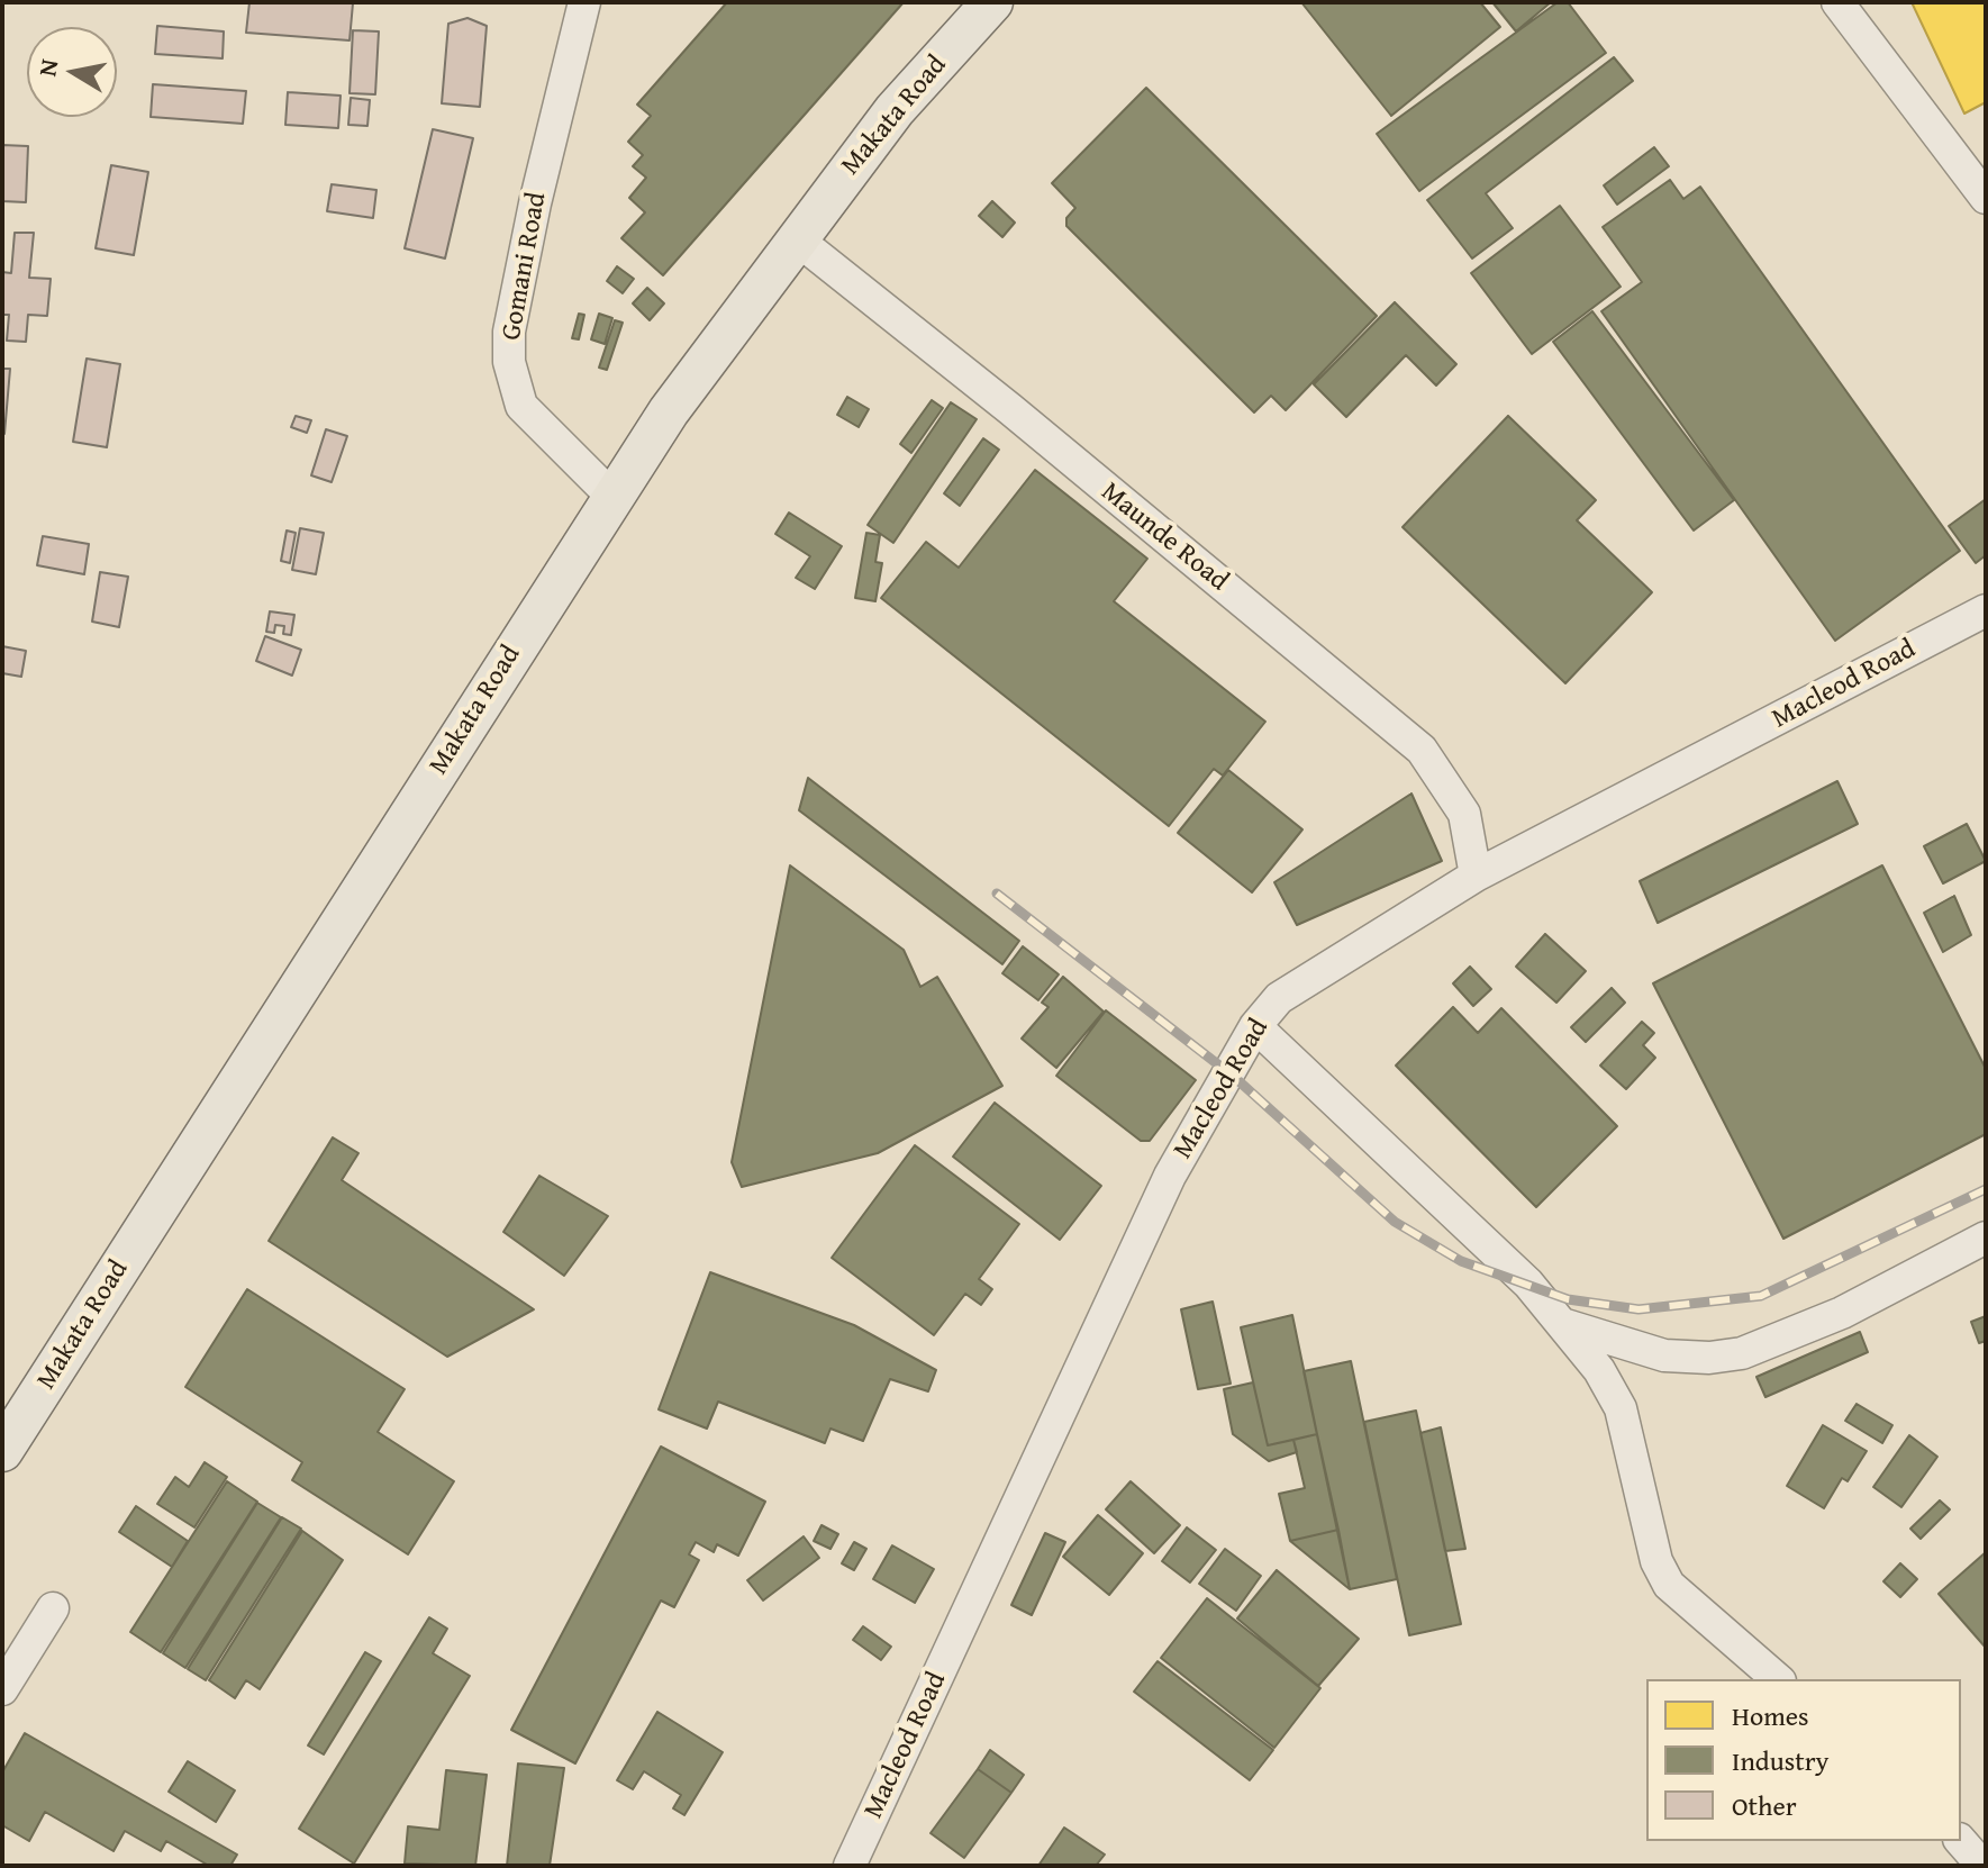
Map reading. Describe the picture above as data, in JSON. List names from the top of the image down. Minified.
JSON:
{"streets":{"main road":["Makata Road"],"street":["Gomani Road","Maunde Road","Macleod Road"]},"crossings":[["Makata Road","Gomani Road"],["Makata Road","Maunde Road"],["Maunde Road","Macleod Road"]],"legend":["Homes","Industry","Other"],"north":"left"}
